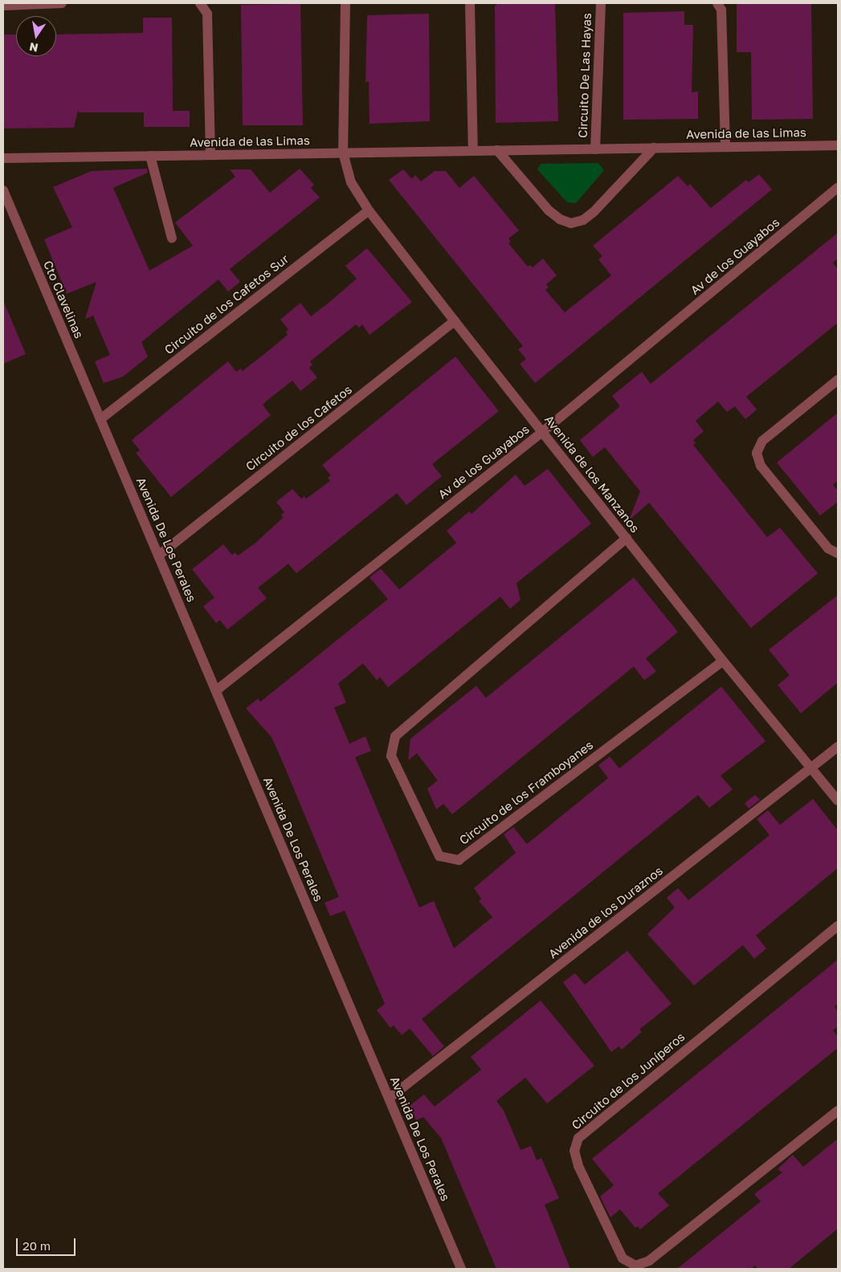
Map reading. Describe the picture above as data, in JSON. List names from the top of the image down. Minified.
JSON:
{"streets":{"street":["Circuito De Las Hayas","Avenida de las Limas","Av de los Guayabos","Cto Clavelinas","Circuito de los Cafetos Sur","Circuito de los Cafetos","Avenida de los Manzanos","Avenida De Los Perales","Circuito de los Framboyanes","Avenida de los Duraznos","Circuito de los Juníperos"]},"crossings":[["Circuito De Las Hayas","Avenida de las Limas"],["Avenida de las Limas","Avenida de los Manzanos"],["Av de los Guayabos","Avenida de los Manzanos"],["Av de los Guayabos","Avenida De Los Perales"],["Cto Clavelinas","Circuito de los Cafetos Sur"],["Cto Clavelinas","Avenida De Los Perales"],["Circuito de los Cafetos Sur","Avenida de los Manzanos"],["Circuito de los Cafetos Sur","Avenida De Los Perales"],["Circuito de los Cafetos","Avenida de los Manzanos"],["Circuito de los Cafetos","Avenida De Los Perales"],["Avenida de los Manzanos","Circuito de los Framboyanes"],["Avenida de los Manzanos","Avenida de los Duraznos"],["Avenida De Los Perales","Avenida de los Duraznos"]],"scale_bar":"20 m","north":"bottom"}
